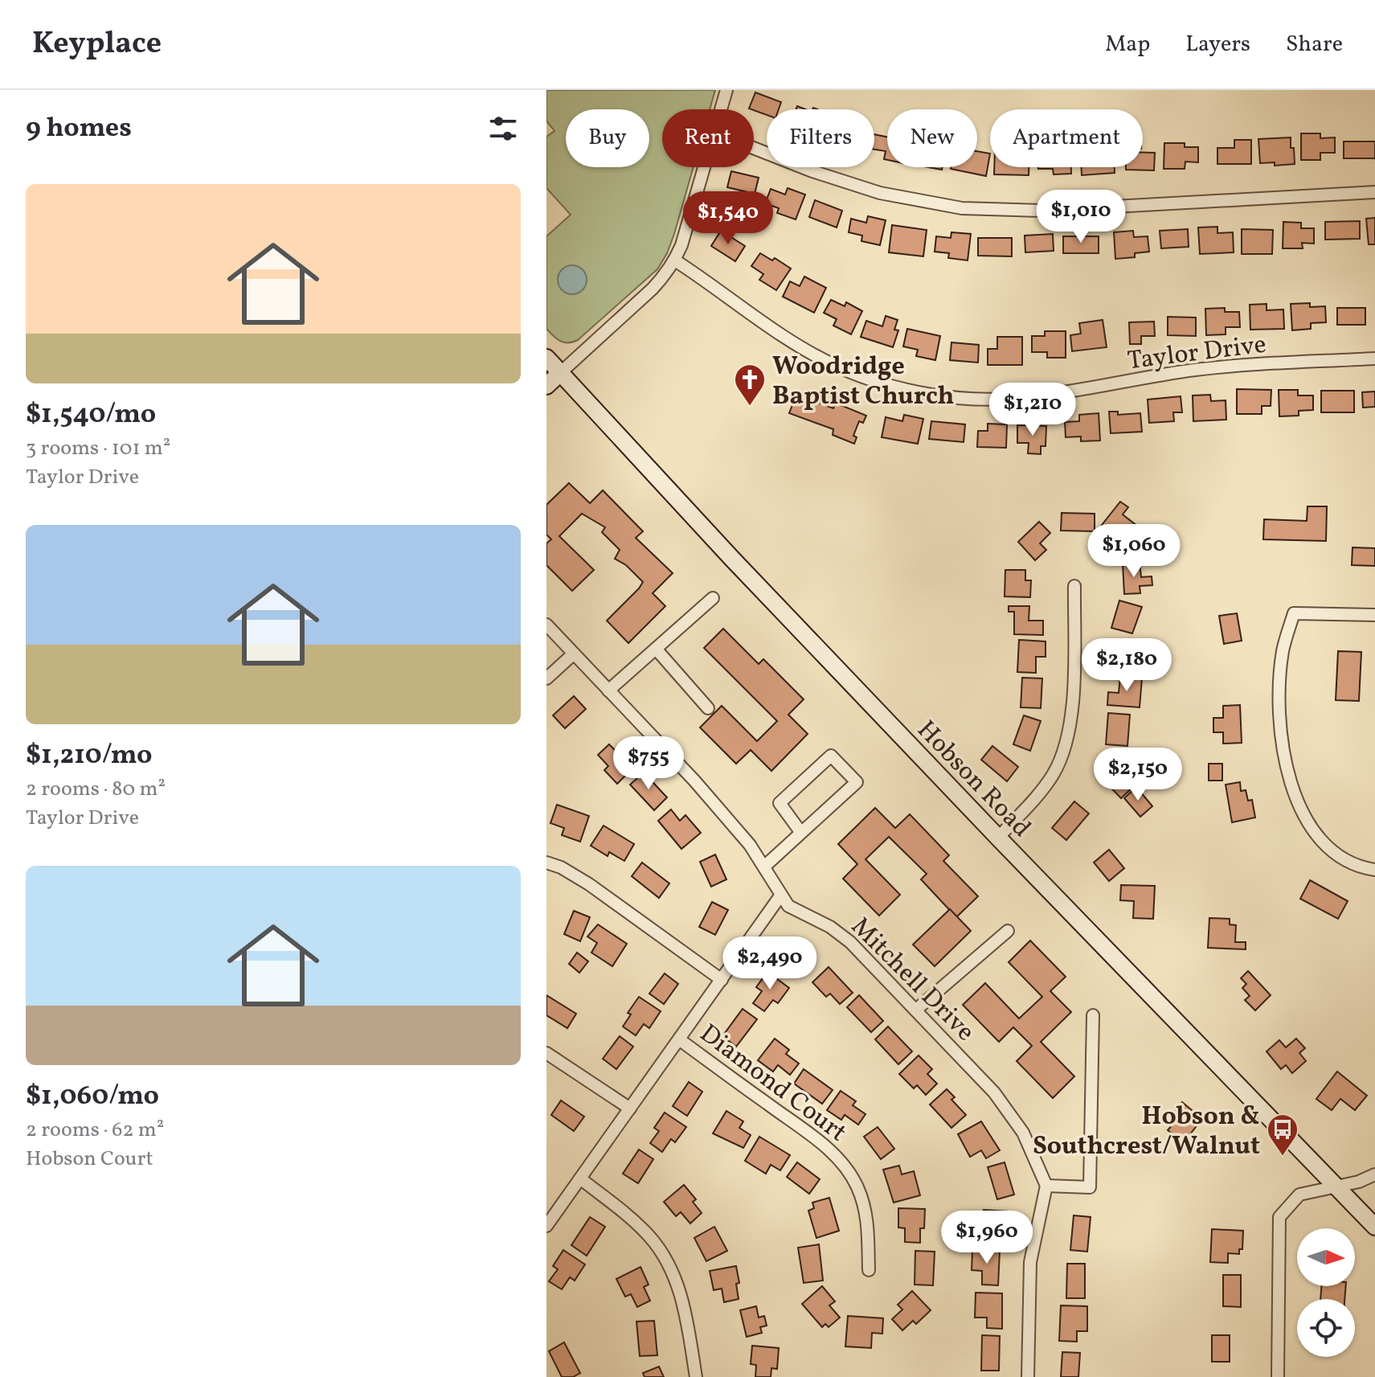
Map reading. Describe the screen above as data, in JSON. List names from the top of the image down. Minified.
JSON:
{"streets":{"main road":["Hobson Road"],"street":["Taylor Drive","Mitchell Drive","Diamond Court"]},"places":{"church":["Woodridge Baptist Church"],"bus stop":["Hobson & Southcrest/Walnut"]},"north":"right","page":{"header":"Keyplace","nav":["Map","Layers","Share"],"heading":"9 homes","chip":["Buy","Rent","Filters","New","Apartment"],"list":[{"name":"$1,540/mo","note":"3 rooms · 101 m² · Taylor Drive"},{"name":"$1,210/mo","note":"2 rooms · 80 m² · Taylor Drive"},{"name":"$1,060/mo","note":"2 rooms · 62 m² · Hobson Court"}],"price":["$1,010","$1,540","$1,210","$1,060","$2,180","$755","$2,150","$2,490","$1,960"]}}
